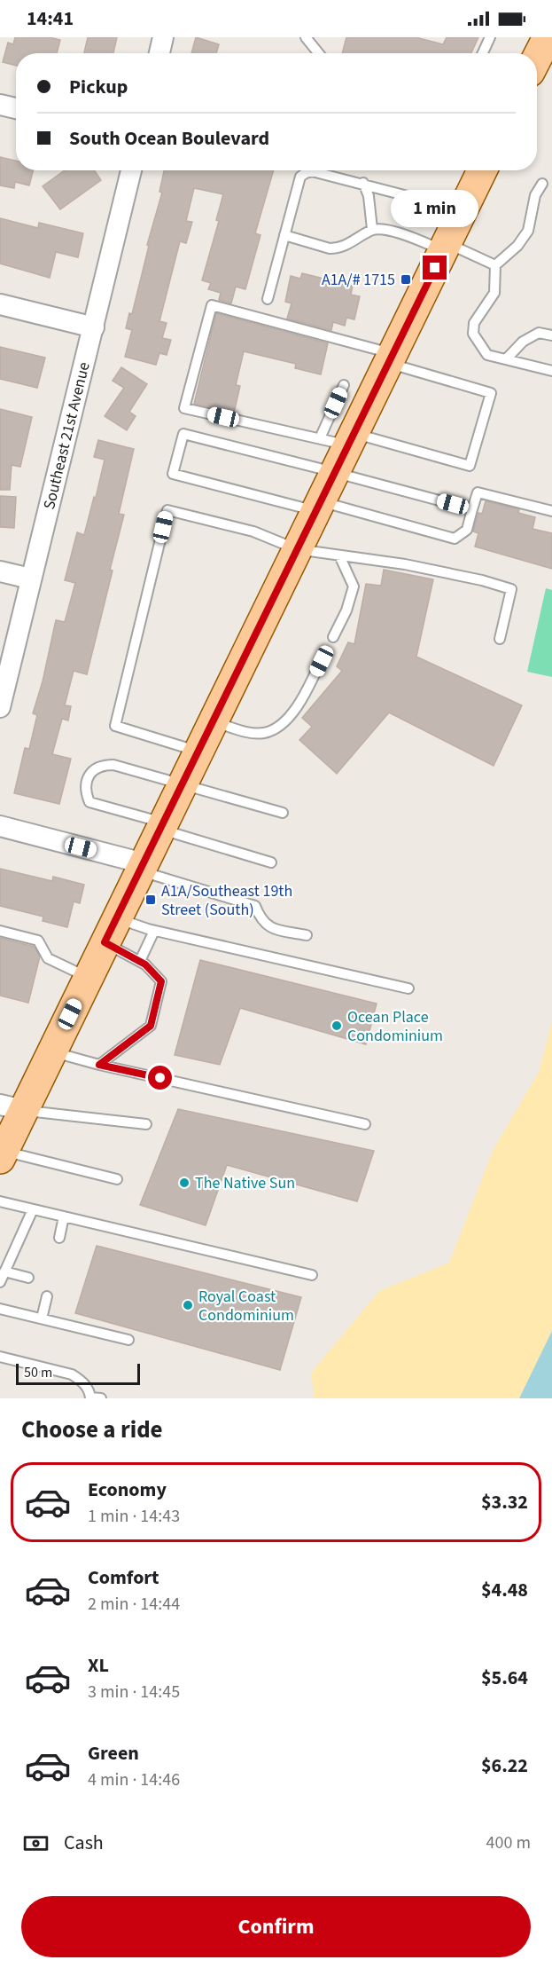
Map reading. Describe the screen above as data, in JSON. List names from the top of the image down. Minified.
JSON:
{"streets":{"street":["Southeast 21st Avenue"]},"places":{"transit":["A1A/# 1715","A1A/Southeast 19th Street (South)"],"other":["Ocean Place Condominium","The Native Sun","Royal Coast Condominium"]},"scale_bar":"50 m","page":{"status":"14:41","banner":["Pickup","South Ocean Boulevard"],"bubble":"1 min","scale":"50 m","heading":"Choose a ride","list":[{"name":"Economy","note":"1 min · 14:43","value":"$3.32"},{"name":"Comfort","note":"2 min · 14:44","value":"$4.48"},{"name":"XL","note":"3 min · 14:45","value":"$5.64"},{"name":"Green","note":"4 min · 14:46","value":"$6.22"}],"pay":["Cash","400 m"],"buttons":"Confirm"}}
